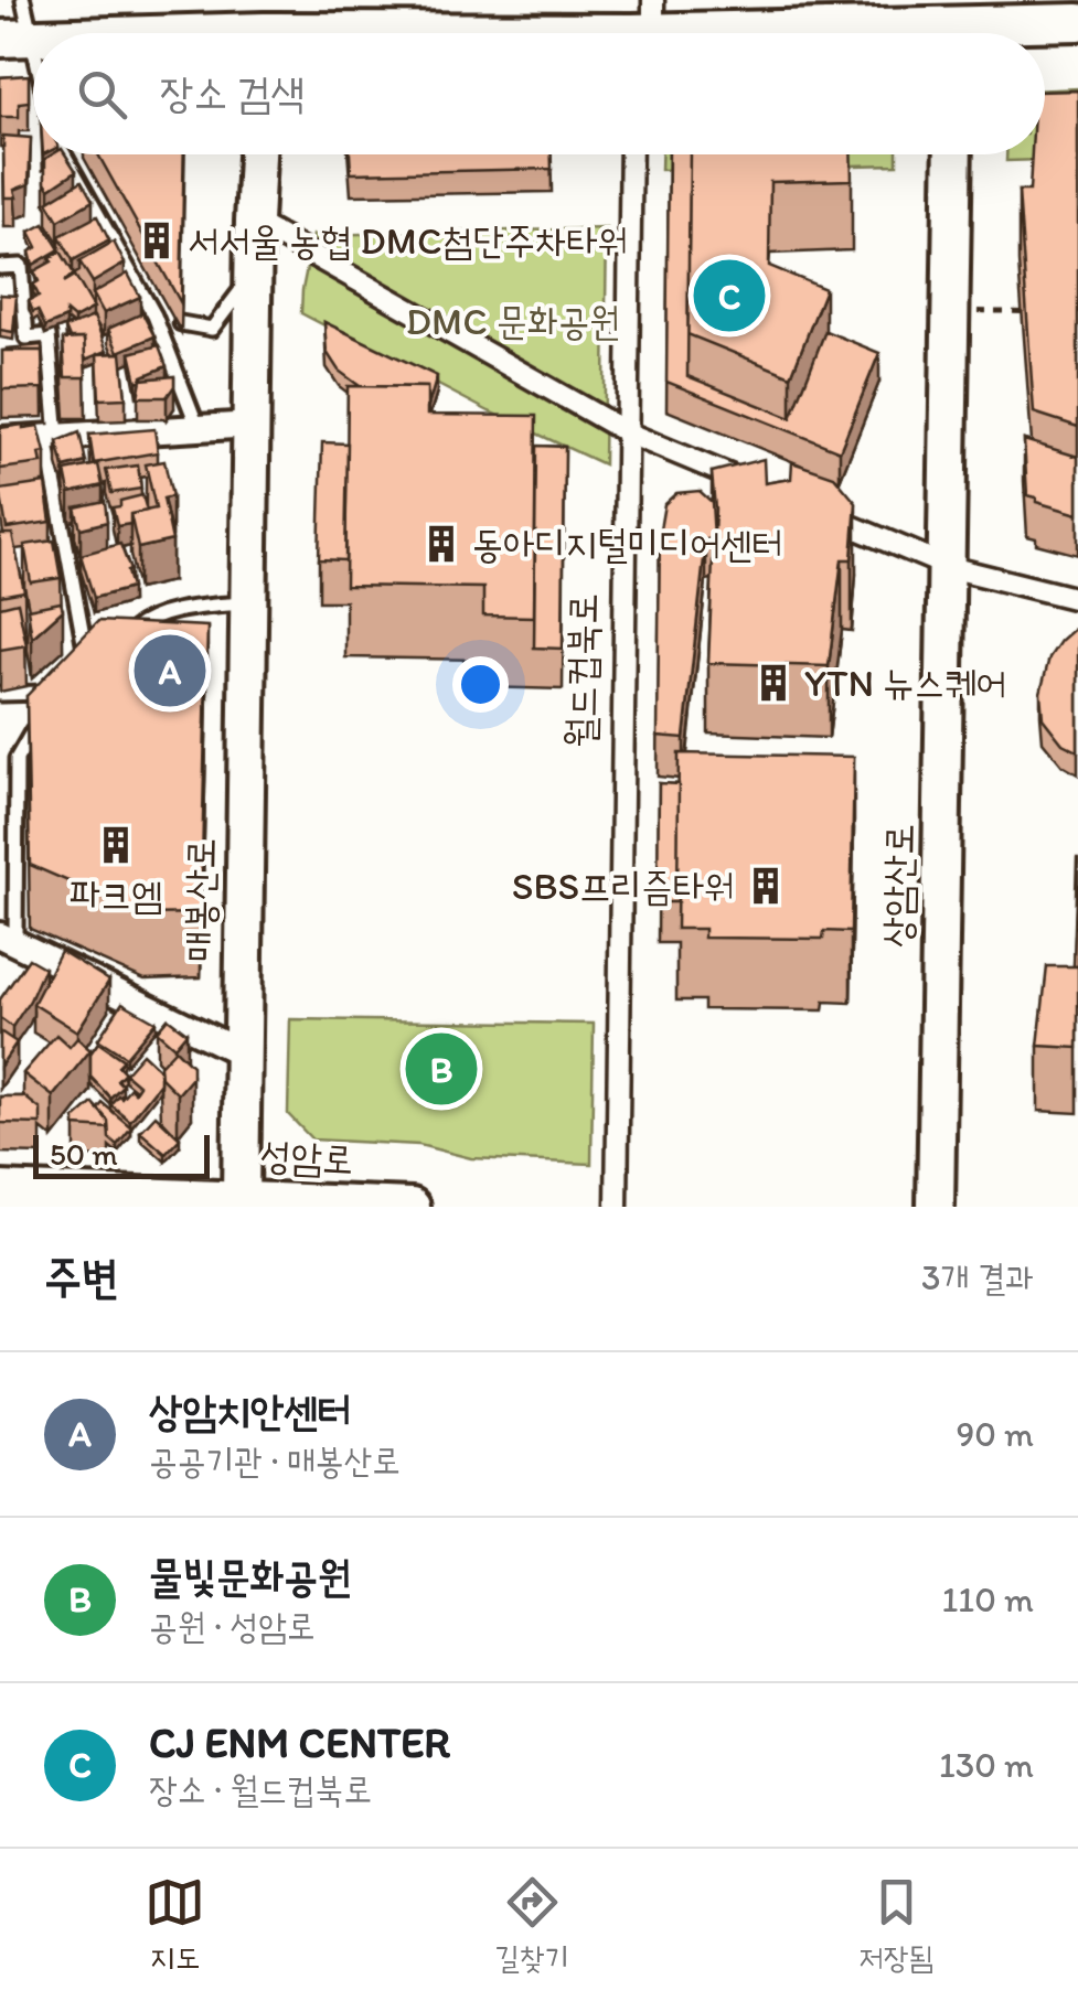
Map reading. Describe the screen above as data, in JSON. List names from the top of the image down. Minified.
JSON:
{"streets":{"main road":["상암산로","매봉산로","성암로"],"street":["월드컵북로"]},"crossings":[["매봉산로","성암로"]],"parks":["DMC 문화공원"],"places":{"building":["서서울 농협 DMC첨단주차타워","동아디지털미디어센터","YTN 뉴스퀘어","파크엠","SBS프리즘타워"]},"scale_bar":"50 m","page":{"search":"장소 검색","pins":["C","A","B"],"scale":"50 m","heading":["주변","3개 결과"],"list":[{"mark":"A","name":"상암치안센터","note":"공공기관 · 매봉산로","value":"90 m"},{"mark":"B","name":"물빛문화공원","note":"공원 · 성암로","value":"110 m"},{"mark":"C","name":"CJ ENM CENTER","note":"장소 · 월드컵북로","value":"130 m"}],"nav":["지도","길찾기","저장됨"]}}
